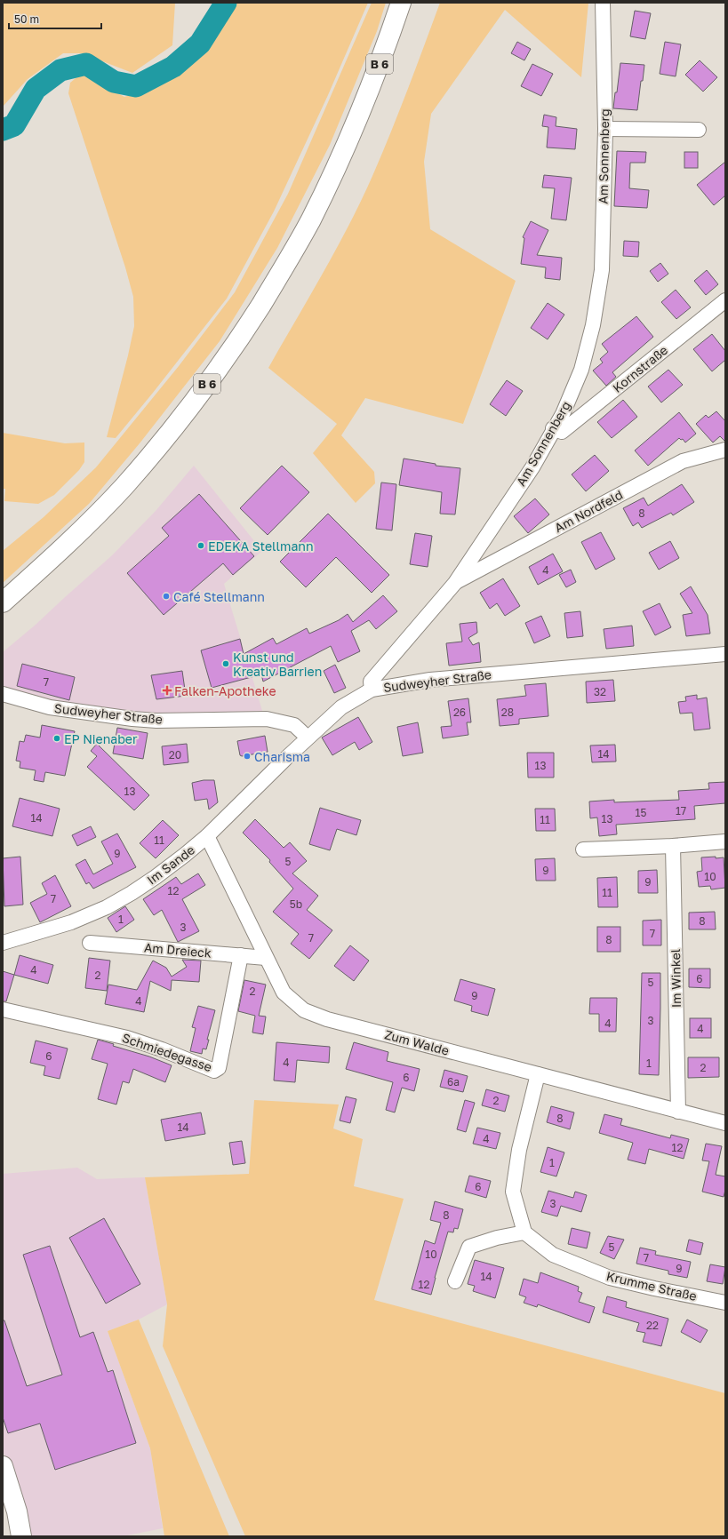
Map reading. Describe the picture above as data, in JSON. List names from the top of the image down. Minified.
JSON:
{"streets":{"main road":["B 6"],"street":["Am Sonnenberg","Kornstraße","Am Nordfeld","Sudweyher Straße","Im Sande","Am Dreieck","Im Winkel","Zum Walde","Schmiedegasse","Krumme Straße"]},"crossings":[["Am Sonnenberg","Kornstraße"],["Am Sonnenberg","Am Nordfeld"],["Am Sonnenberg","Sudweyher Straße"],["Sudweyher Straße","Im Sande"],["Im Sande","Zum Walde"],["Am Dreieck","Zum Walde"],["Am Dreieck","Schmiedegasse"],["Im Winkel","Zum Walde"]],"places":{"other":["EDEKA Stellmann","Café Stellmann","Kunst und Kreativ Barrien","EP Nienaber","Charisma"],"health":["Falken-Apotheke"]},"house_numbers":["8","4","7","32","26","28","14","20","13","13","17","15","14","13","11","11","9","5","9","10","9","12","11","7","5b","1","8","3","7","7","8","4","2","6","5","2","9","4","3","4","4","6","4","1","2","6","6a","2","8","14","4","12","1","6","3","8","5","10","7","9","14","12","22"],"scale_bar":"50 m"}
